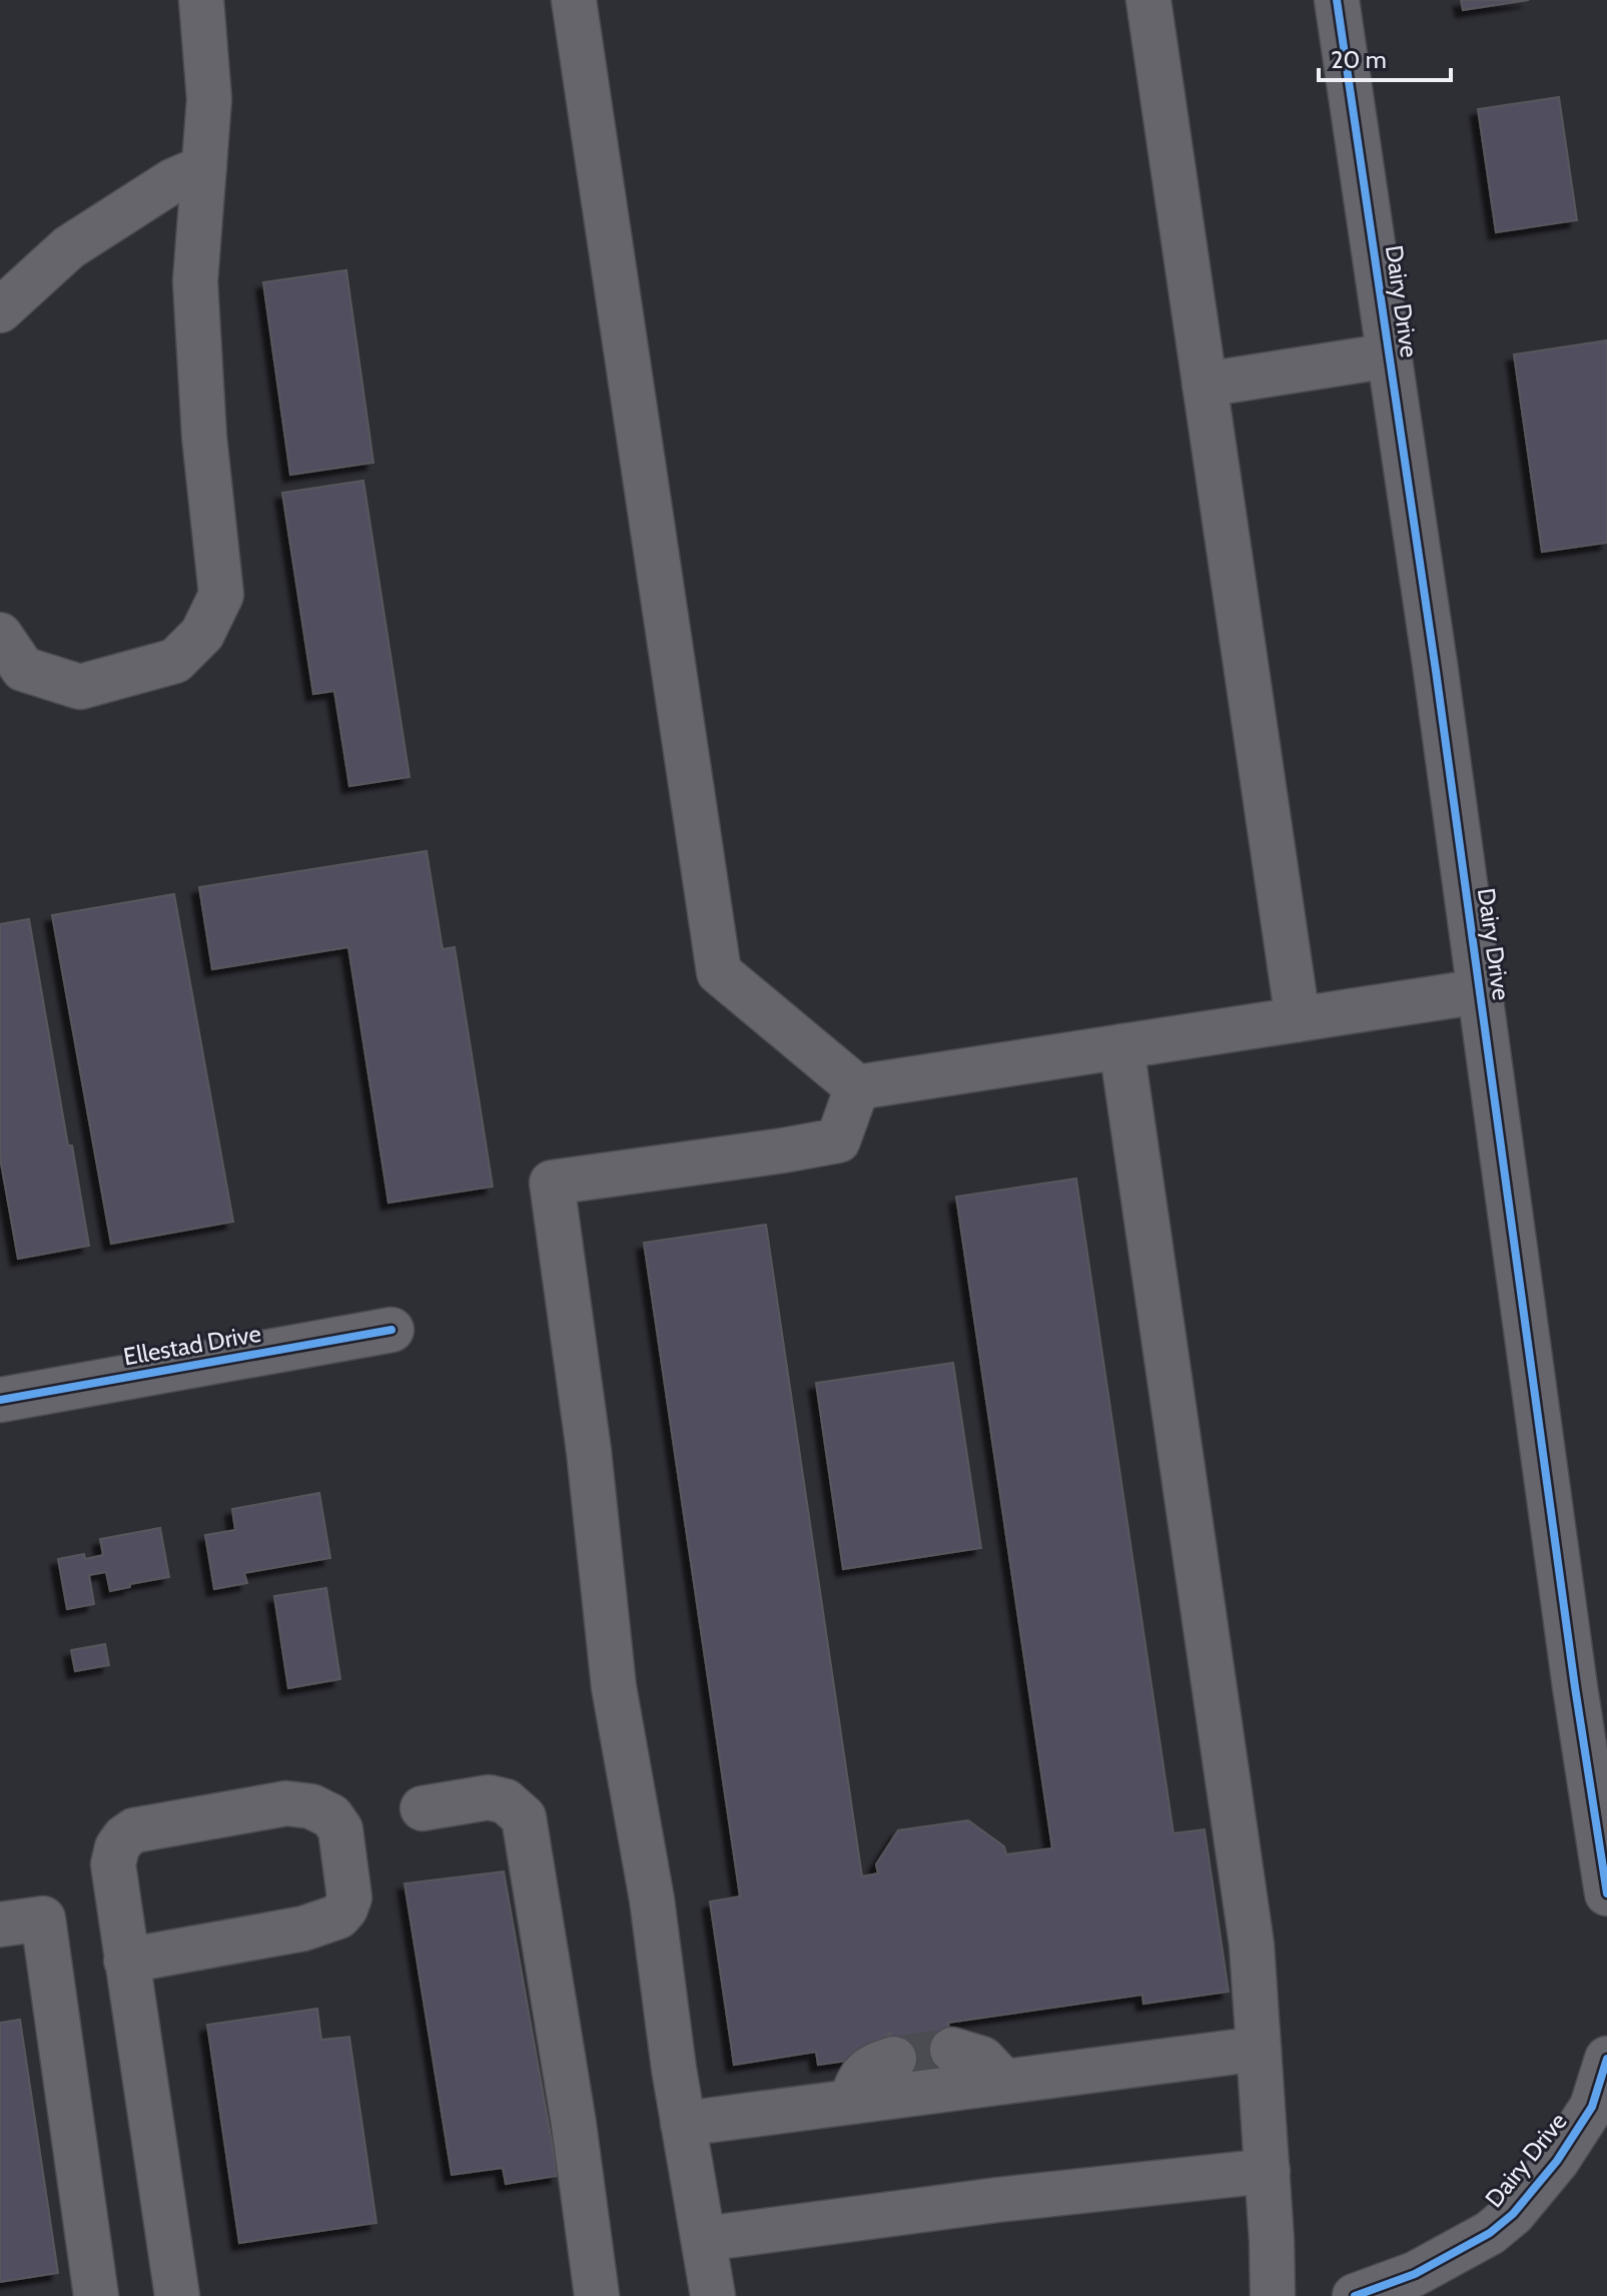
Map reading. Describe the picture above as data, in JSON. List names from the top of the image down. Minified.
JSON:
{"streets":{"street":["Dairy Drive","Ellestad Drive"]},"scale_bar":"20 m"}
